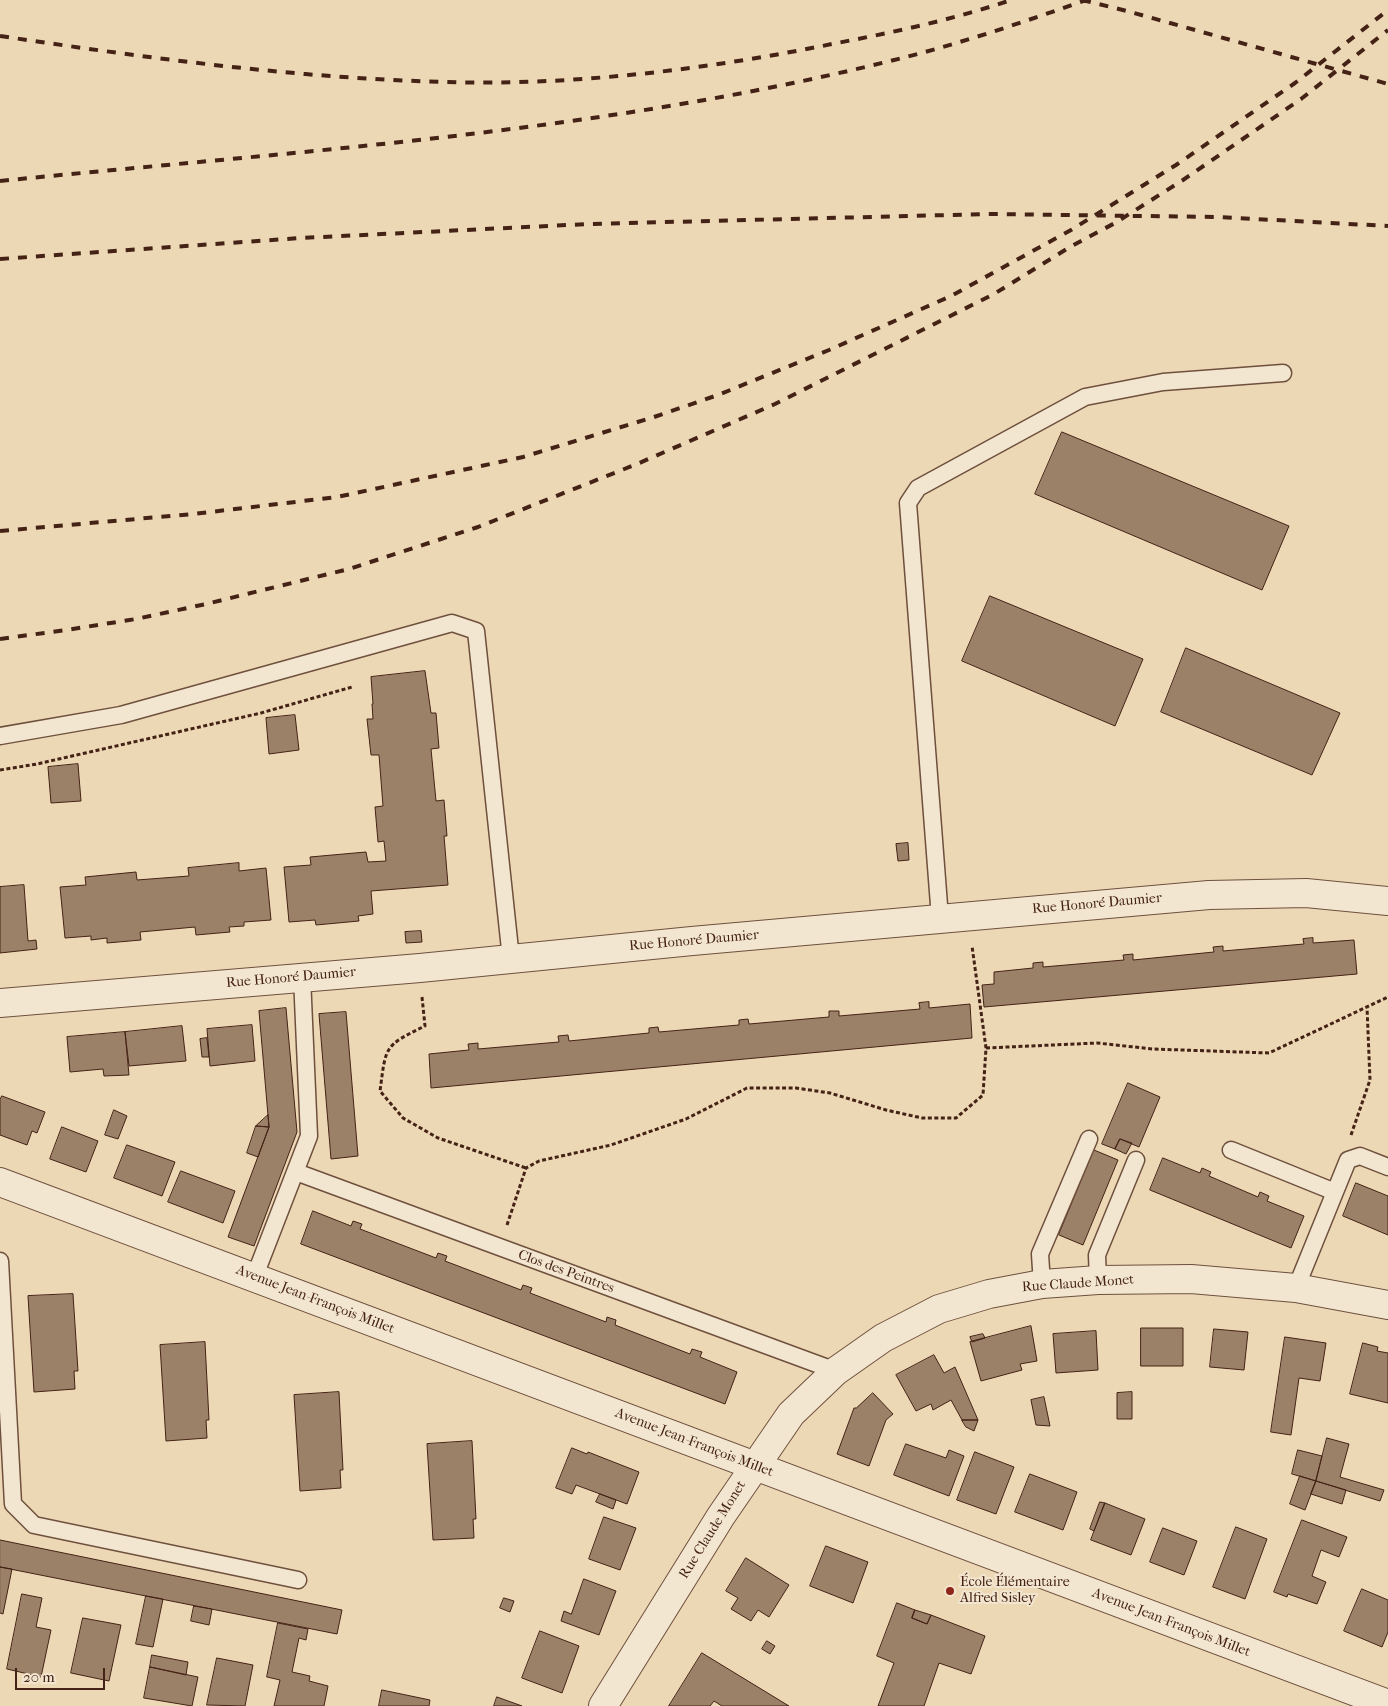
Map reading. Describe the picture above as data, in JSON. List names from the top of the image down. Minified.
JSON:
{"streets":{"street":["Rue Honoré Daumier","Rue Claude Monet","Avenue Jean-François Millet"],"lane":["Clos des Peintres"]},"crossings":[["Clos des Peintres","Rue Claude Monet"],["Rue Claude Monet","Avenue Jean-François Millet"]],"places":["École Élémentaire Alfred Sisley"],"scale_bar":"20 m"}
